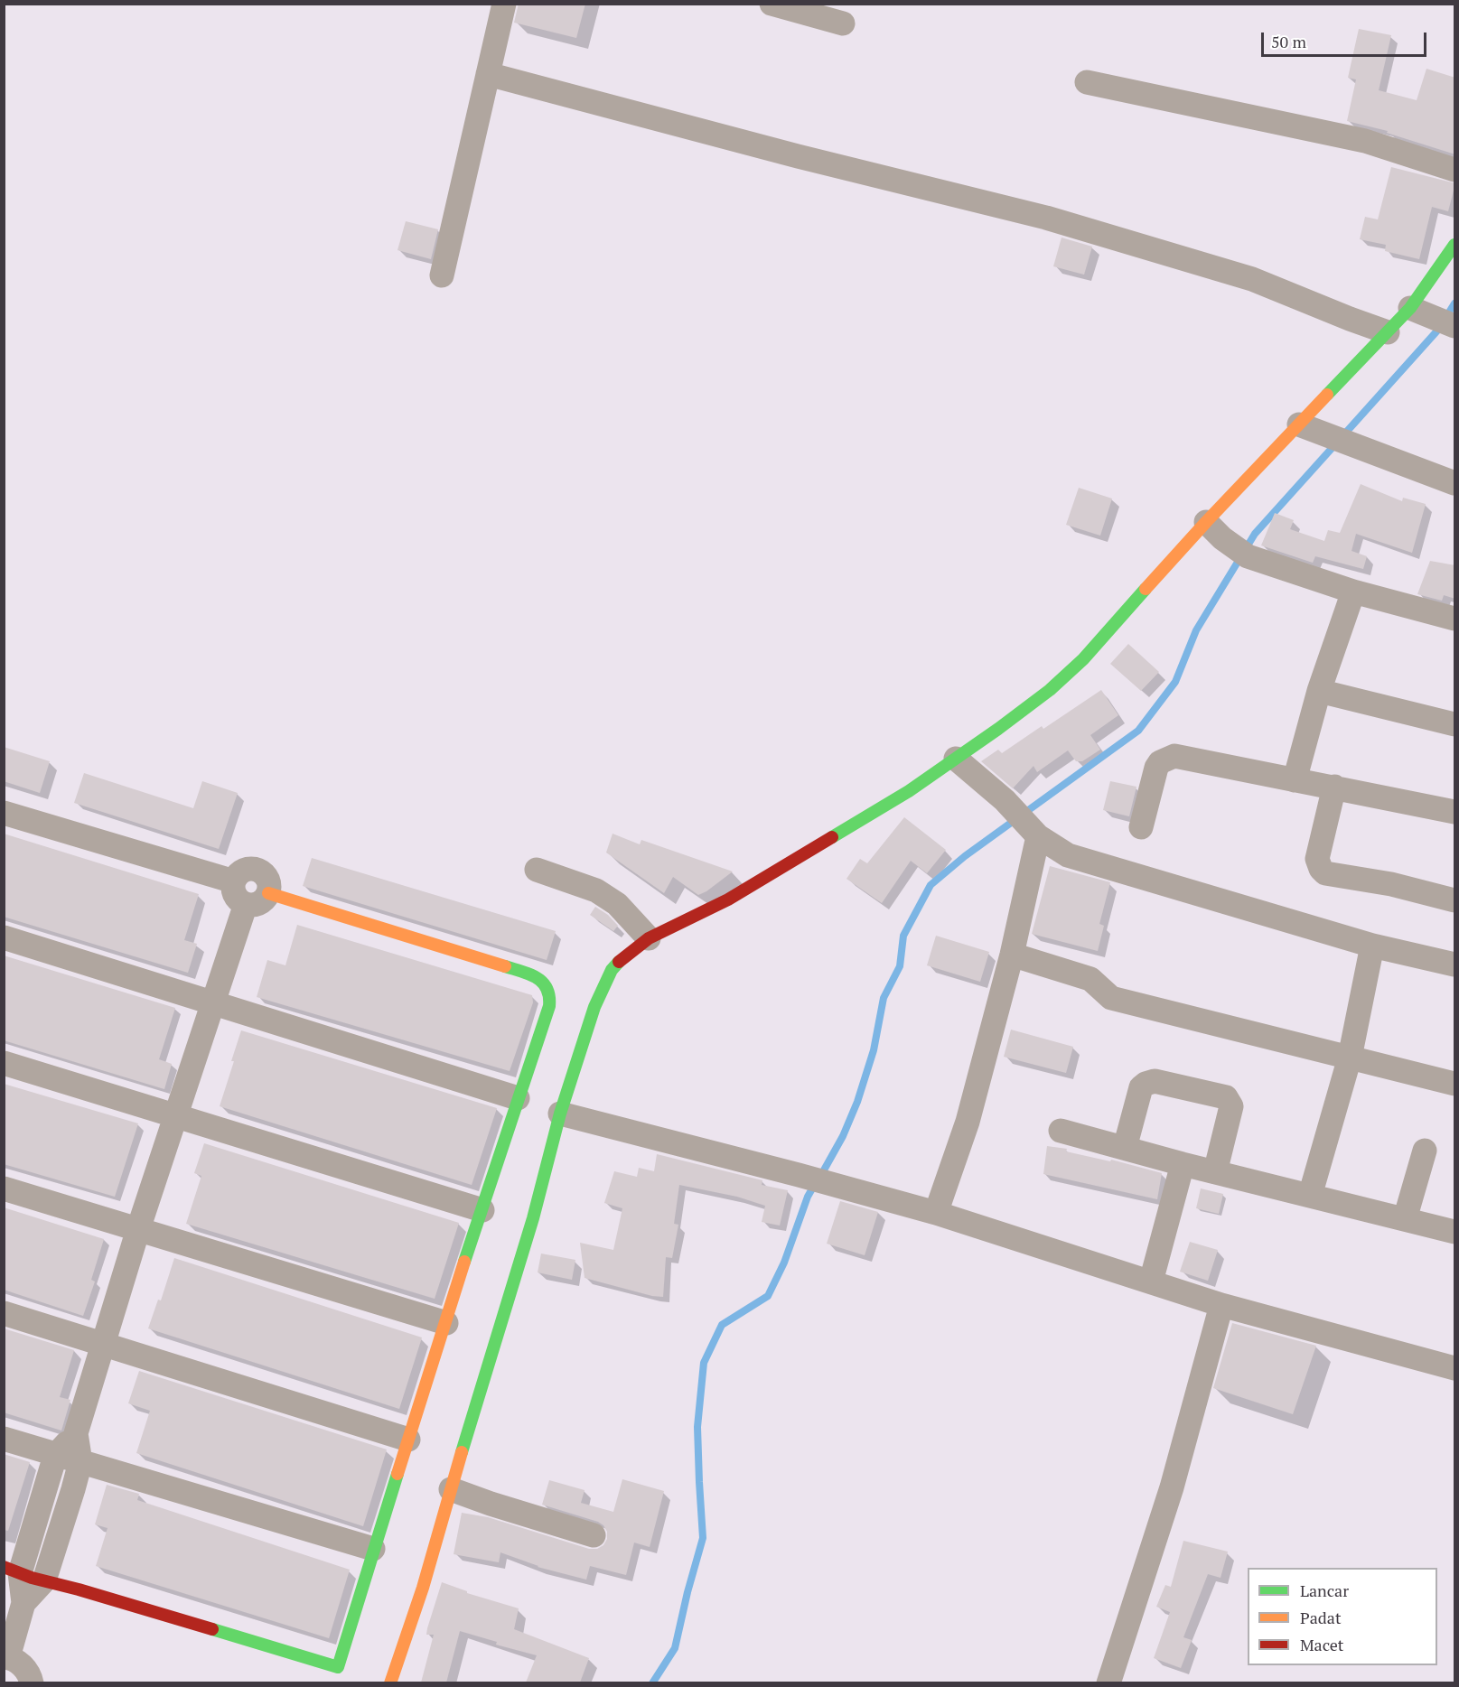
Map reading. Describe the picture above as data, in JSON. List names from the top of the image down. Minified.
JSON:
{"legend":["Lancar","Padat","Macet"],"scale_bar":"50 m"}
